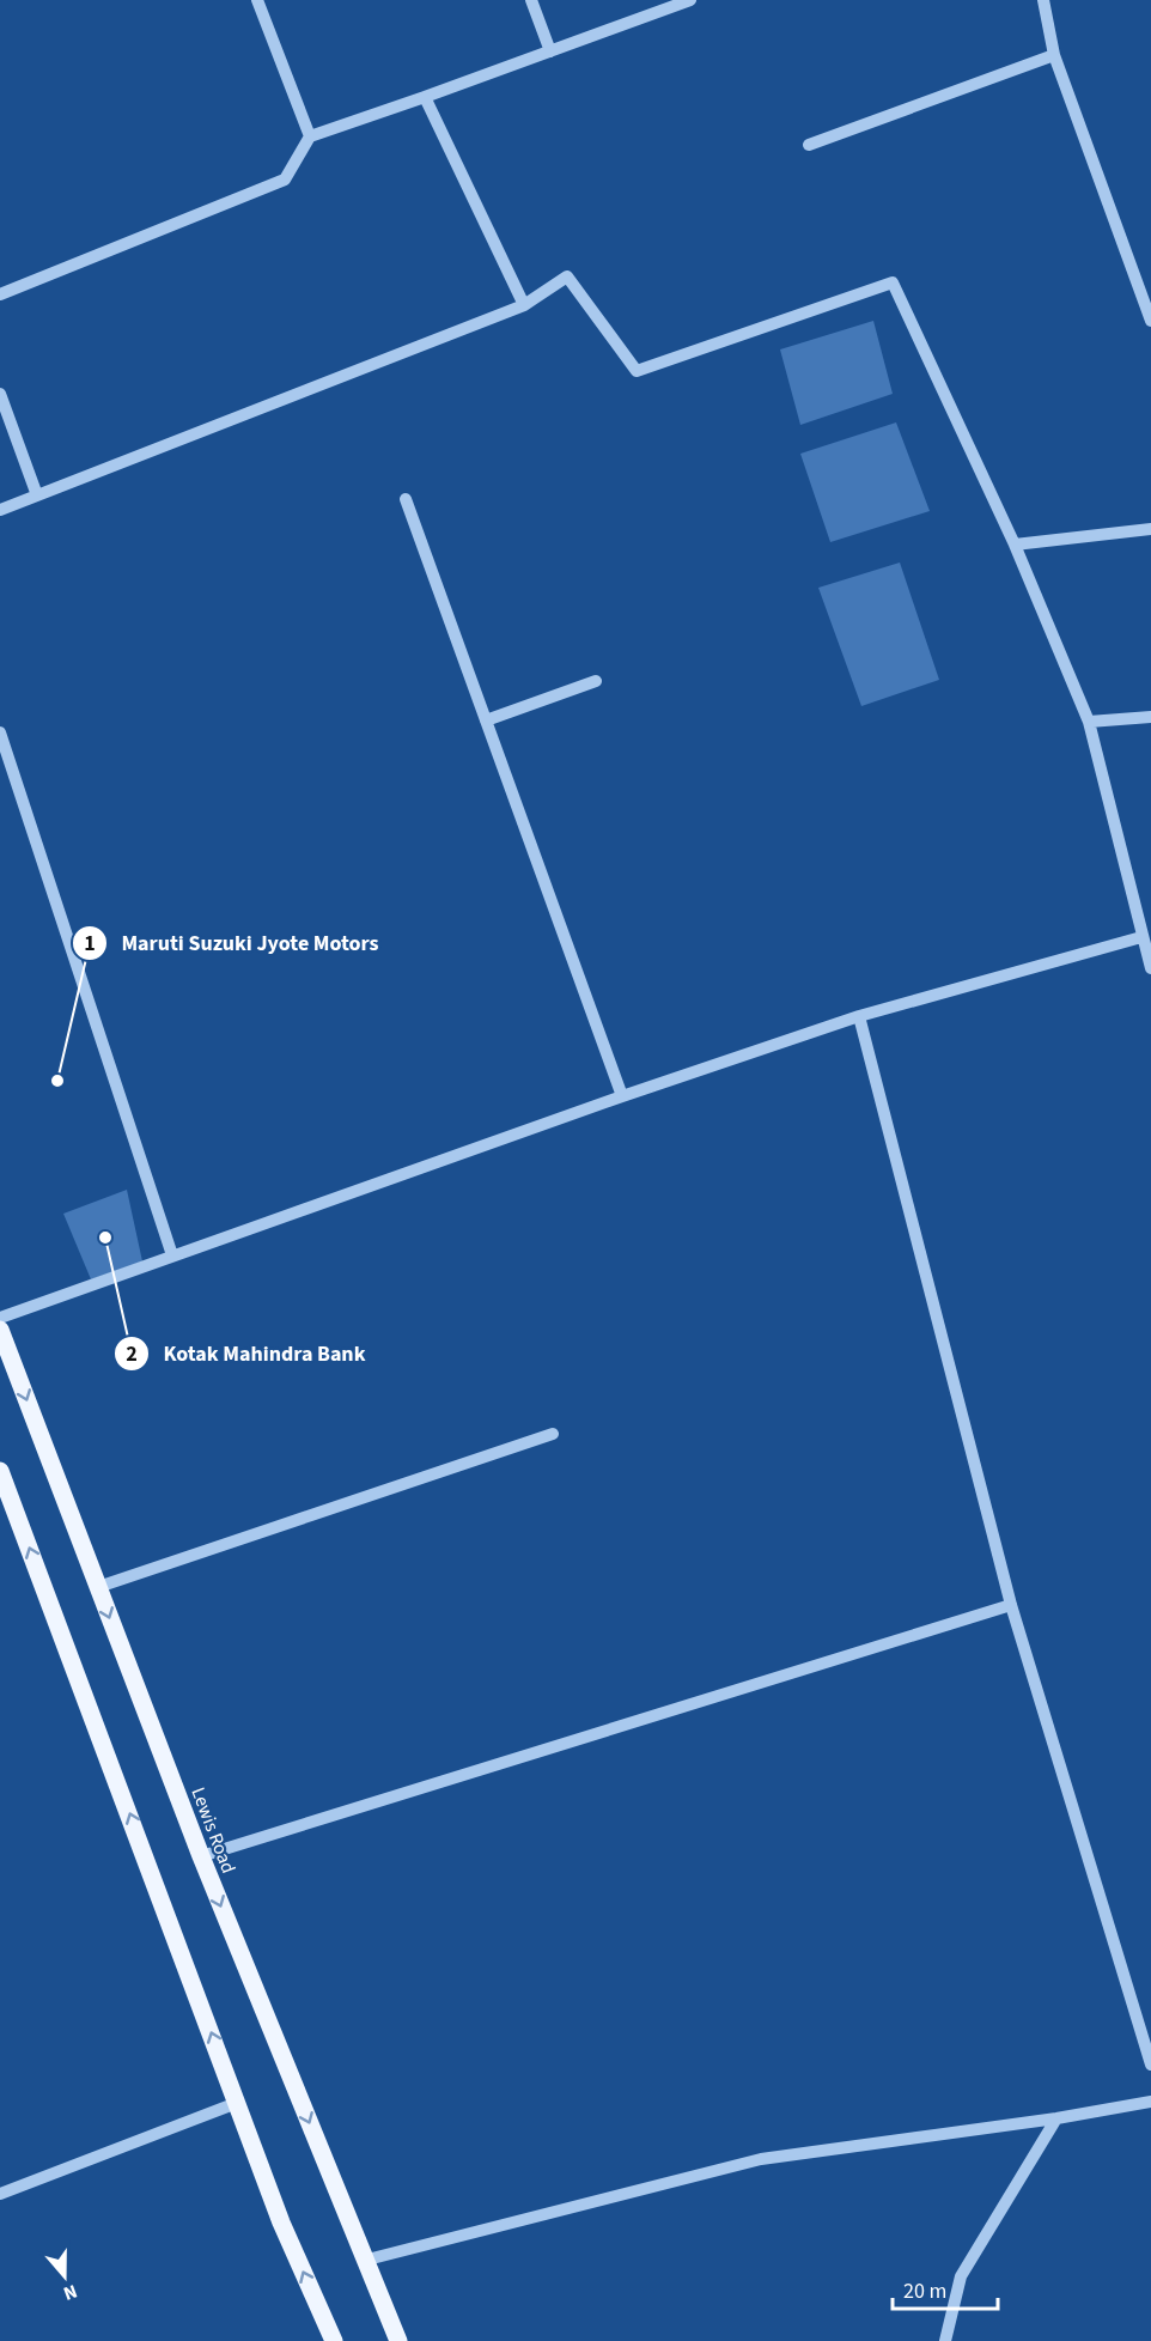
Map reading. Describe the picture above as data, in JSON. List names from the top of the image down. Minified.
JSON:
{"streets":{"main road":["Lewis Road"]},"places":["Maruti Suzuki Jyote Motors","Kotak Mahindra Bank"],"scale_bar":"20 m","north":"bottom"}
